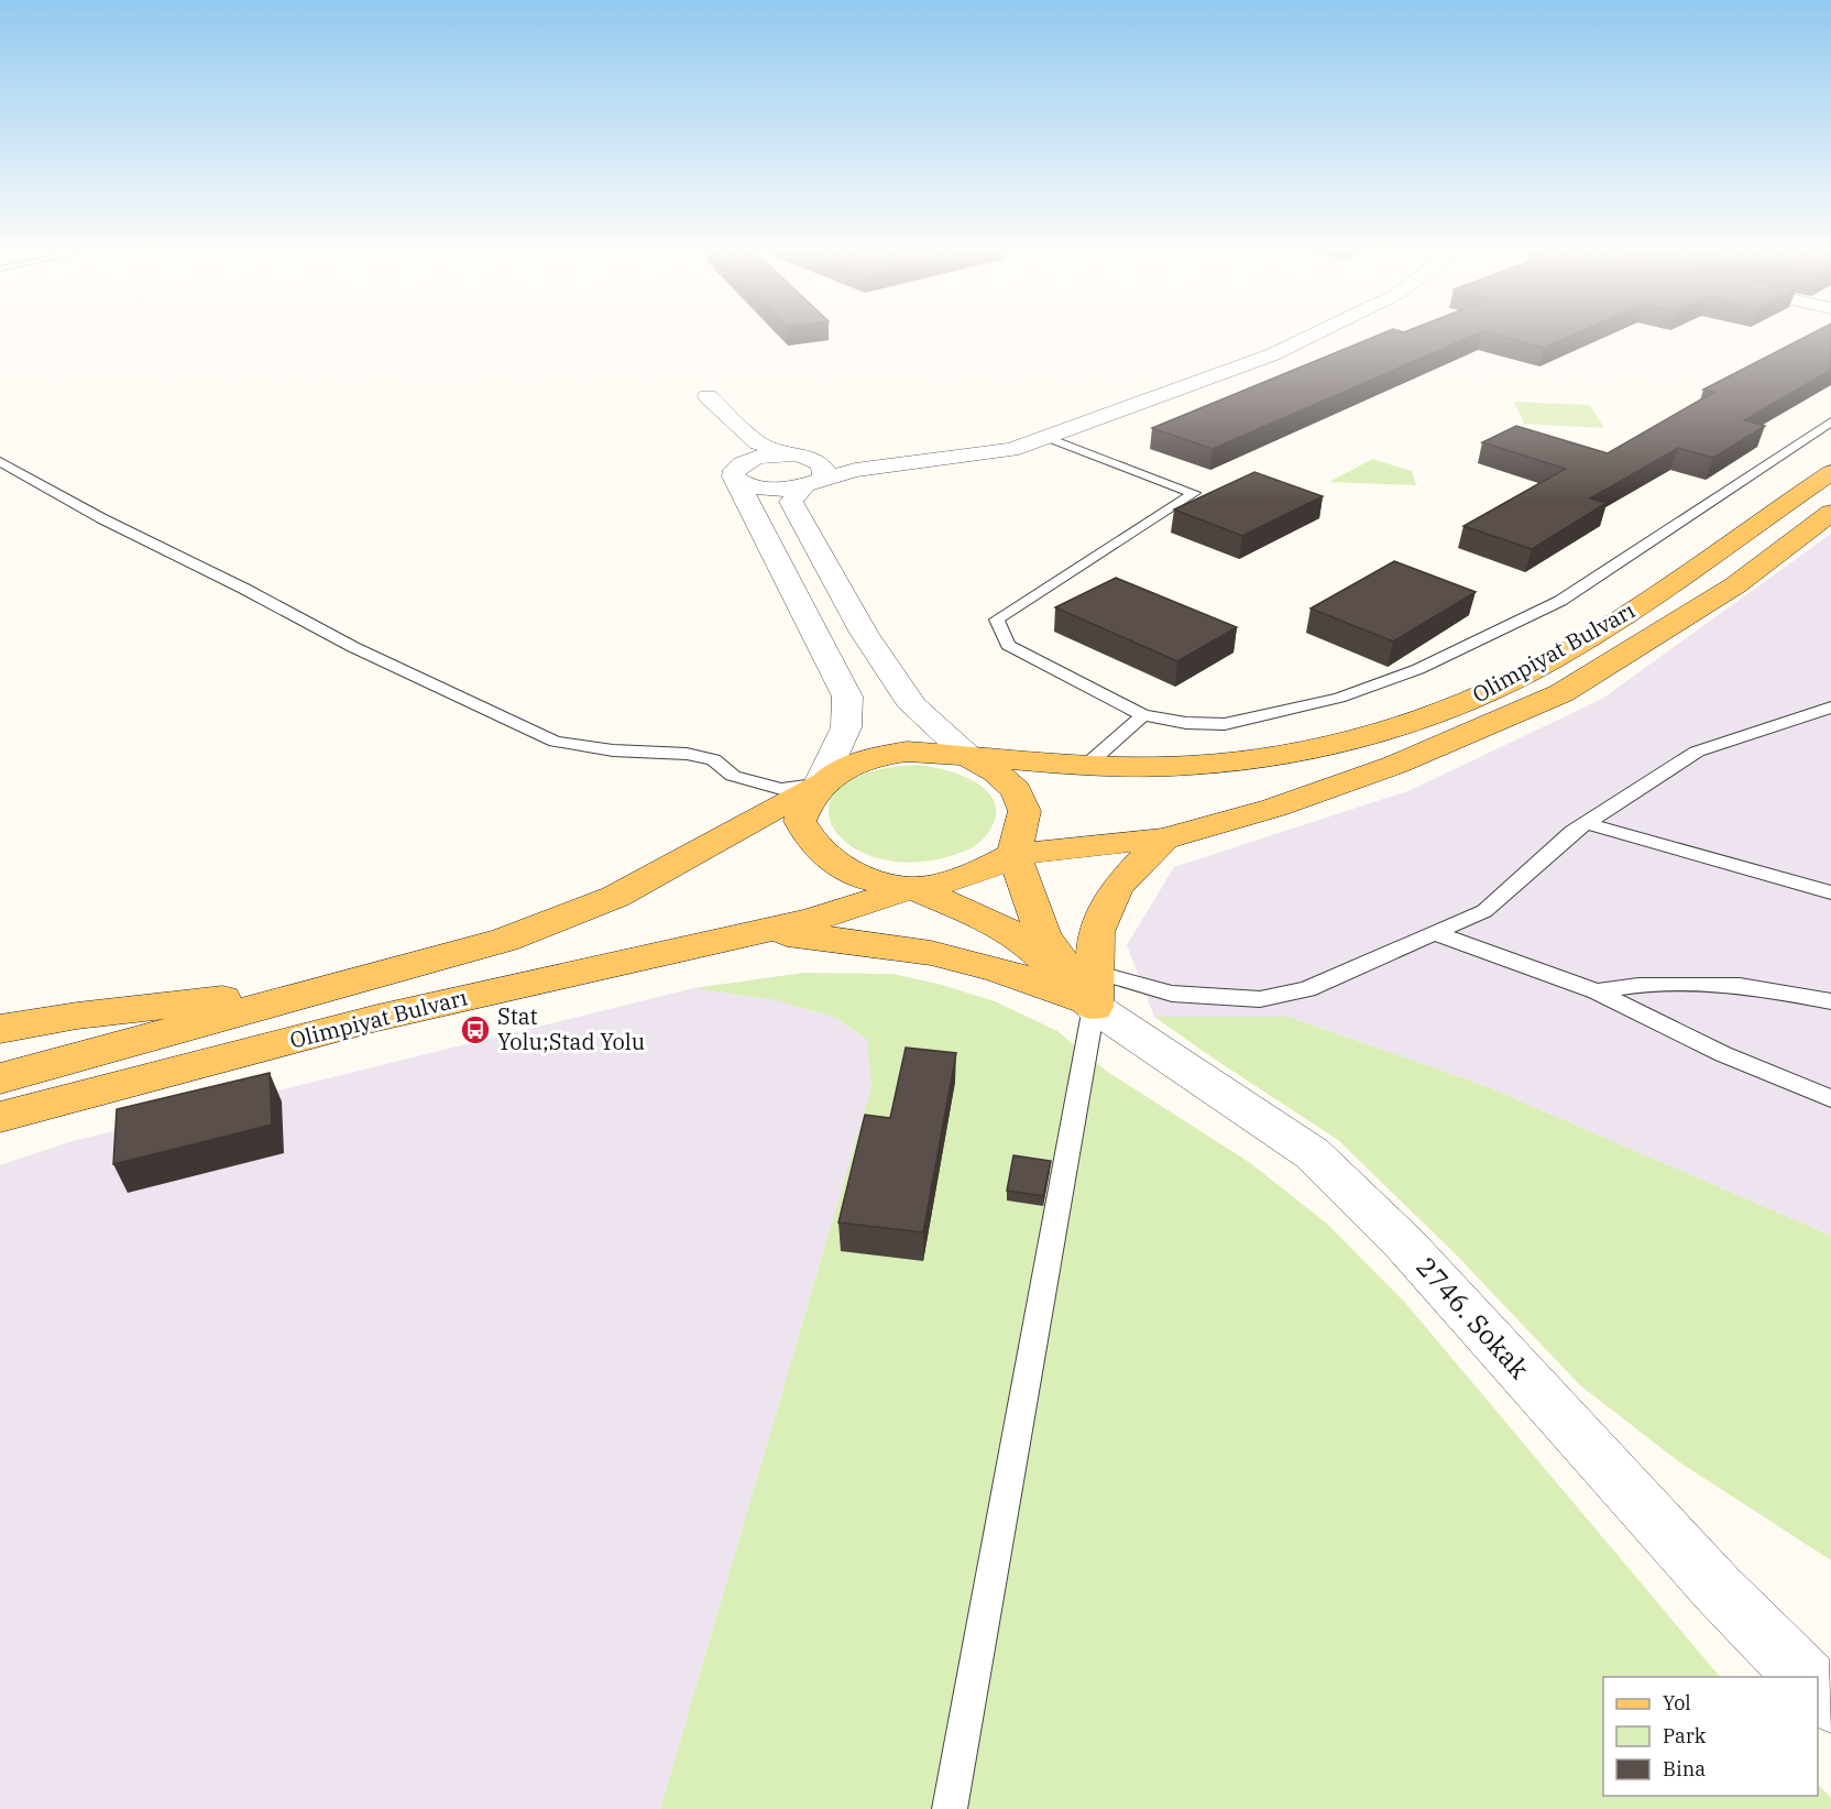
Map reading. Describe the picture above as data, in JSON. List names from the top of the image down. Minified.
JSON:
{"streets":{"main road":["Olimpiyat Bulvarı"],"street":["2746. Sokak"]},"places":{"bus stop":["Stat Yolu;Stad Yolu"]},"legend":["Yol","Park","Bina"]}
